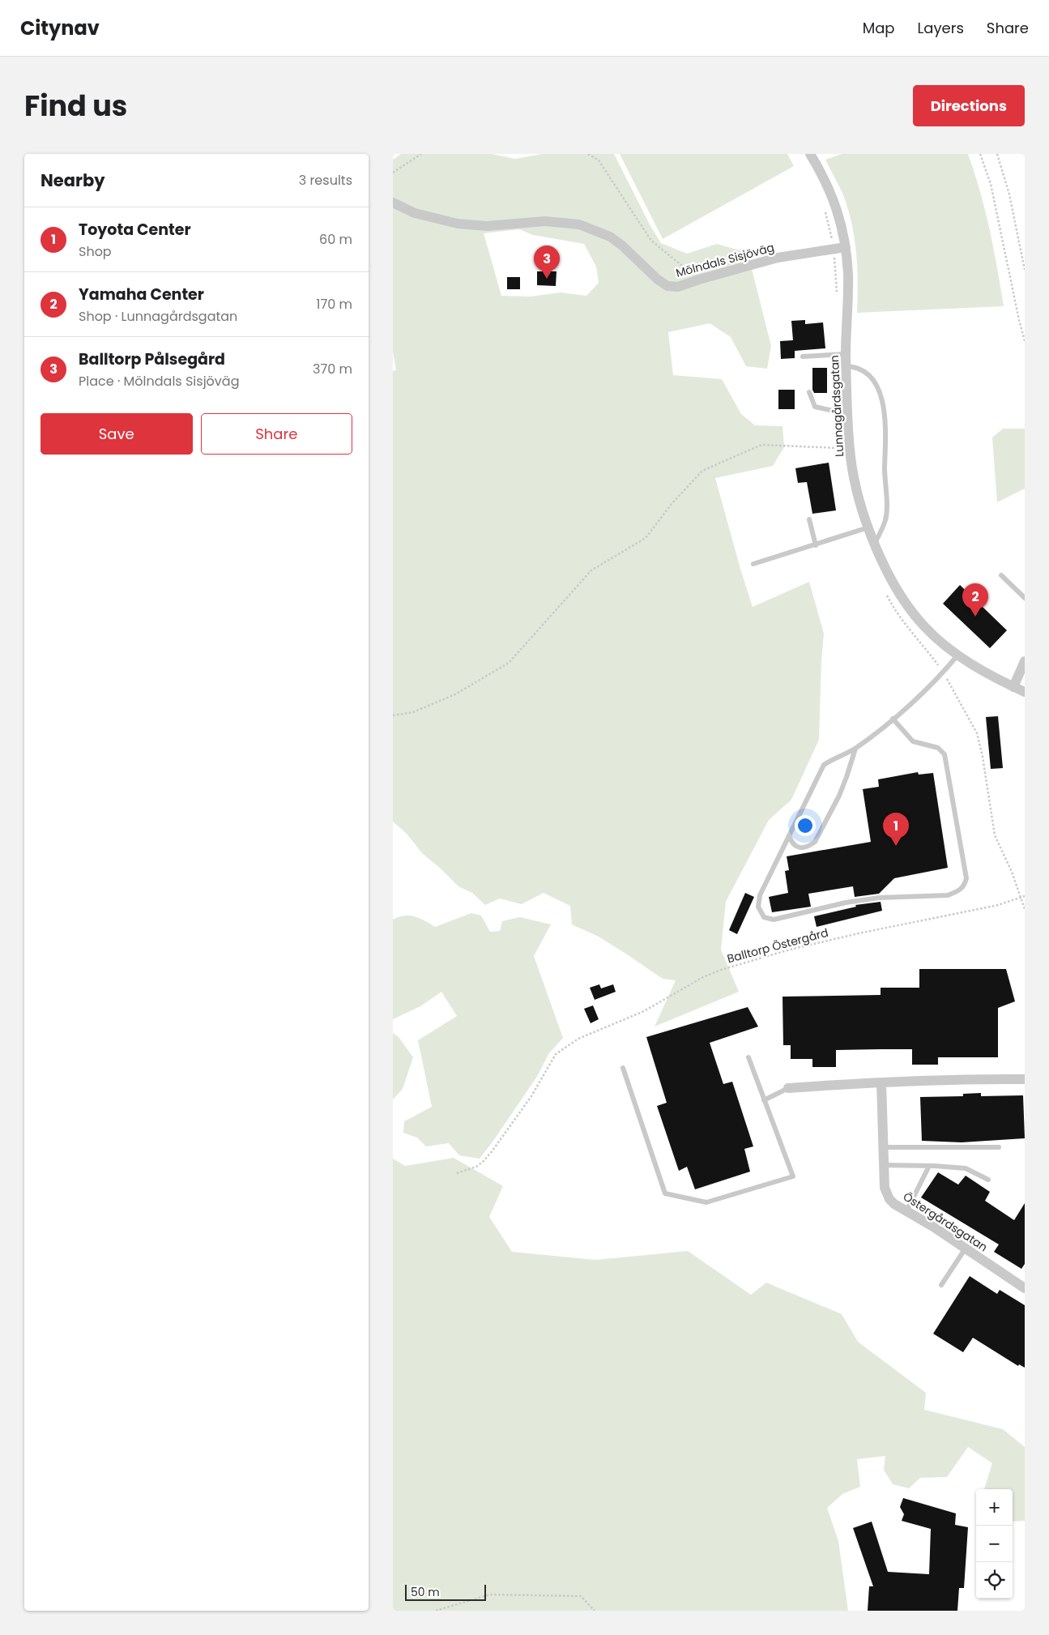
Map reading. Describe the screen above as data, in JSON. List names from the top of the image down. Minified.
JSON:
{"streets":{"street":["Mölndals Sisjöväg","Lunnagårdsgatan","Östergårdsgatan"],"path":["Balltorp Östergård"]},"crossings":[["Mölndals Sisjöväg","Lunnagårdsgatan"]],"scale_bar":"50 m","page":{"header":"Citynav","nav":["Map","Layers","Share"],"title":"Find us","buttons":["Directions",["Save","Share"]],"heading":["Nearby","3 results"],"list":[{"mark":"1","name":"Toyota Center","note":"Shop","value":"60 m"},{"mark":"2","name":"Yamaha Center","note":"Shop · Lunnagårdsgatan","value":"170 m"},{"mark":"3","name":"Balltorp Pålsegård","note":"Place · Mölndals Sisjöväg","value":"370 m"}],"pins":["3","2","1"],"map_buttons":["+","−"],"scale":"50 m"}}
